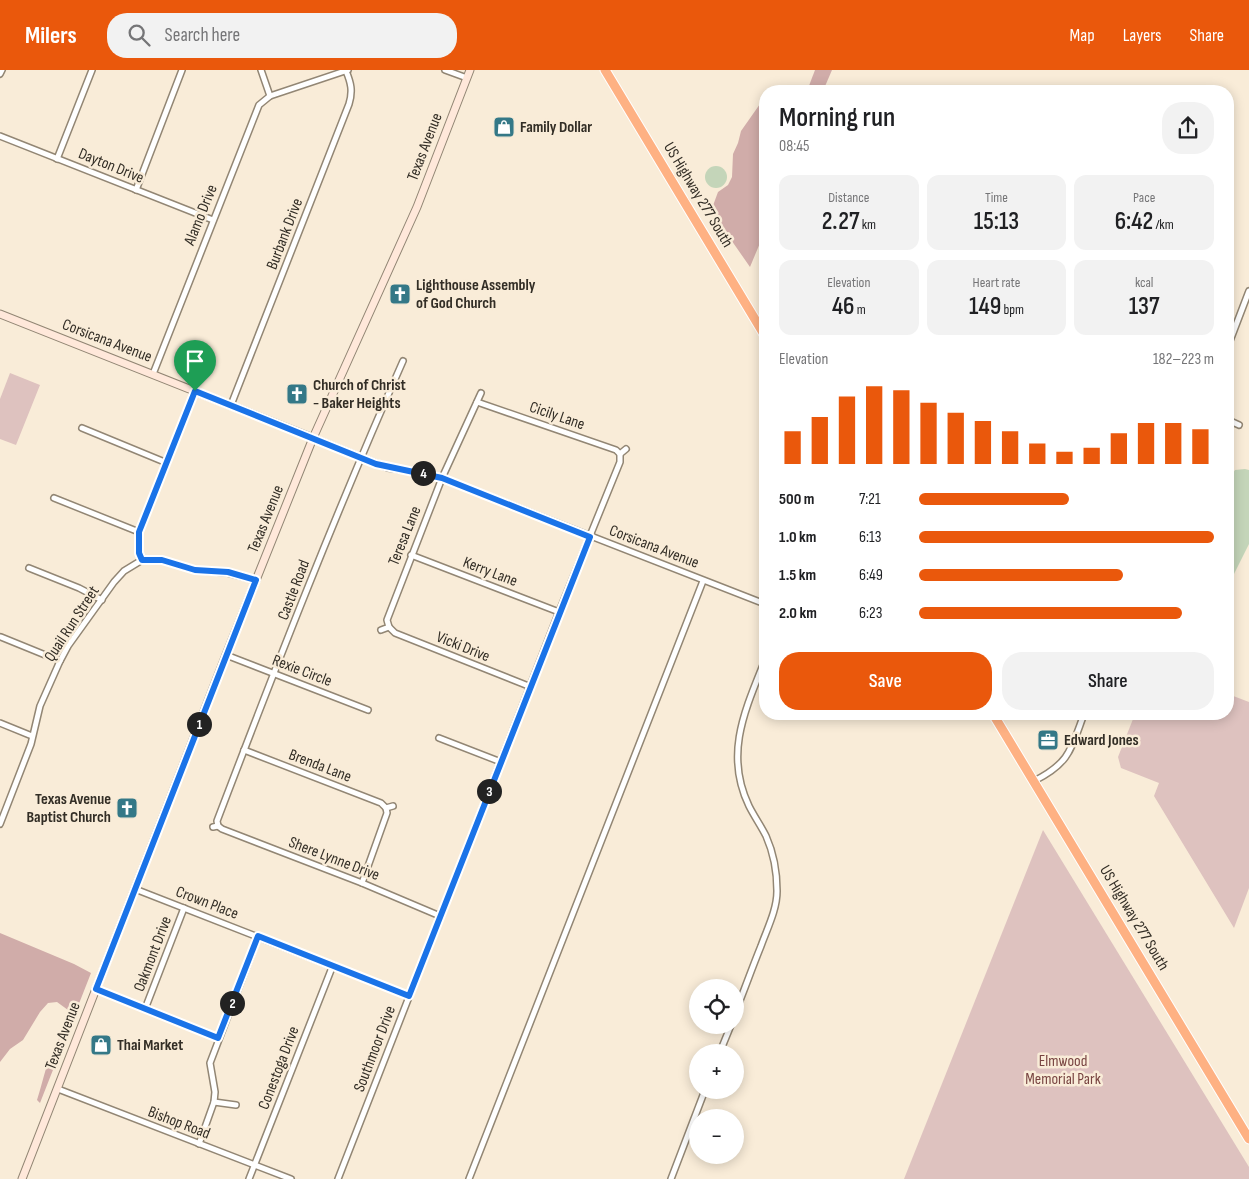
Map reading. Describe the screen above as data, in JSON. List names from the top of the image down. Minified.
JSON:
{"streets":{"highway":["US Highway 277 South"],"street":["Texas Avenue","Dayton Drive","Alamo Drive","Burbank Drive","Corsicana Avenue","Cicily Lane","Teresa Lane","Kerry Lane","Castle Road","Quail Run Street","Vicki Drive","Rexie Circle","Brenda Lane","Shere Lynne Drive","Crown Place","Oakmont Drive","Southmoor Drive","Conestoga Drive","Bishop Road"]},"crossings":[["Texas Avenue","Corsicana Avenue"],["Texas Avenue","Rexie Circle"],["Texas Avenue","Crown Place"],["Texas Avenue","Bishop Road"],["Dayton Drive","Alamo Drive"],["Alamo Drive","Corsicana Avenue"],["Burbank Drive","Corsicana Avenue"],["Corsicana Avenue","Teresa Lane"],["Corsicana Avenue","Castle Road"],["Corsicana Avenue","Southmoor Drive"],["Cicily Lane","Teresa Lane"],["Cicily Lane","Southmoor Drive"],["Teresa Lane","Kerry Lane"],["Teresa Lane","Vicki Drive"],["Kerry Lane","Southmoor Drive"],["Castle Road","Rexie Circle"],["Castle Road","Brenda Lane"],["Castle Road","Shere Lynne Drive"],["Vicki Drive","Southmoor Drive"],["Shere Lynne Drive","Southmoor Drive"],["Crown Place","Oakmont Drive"],["Crown Place","Southmoor Drive"],["Crown Place","Conestoga Drive"],["Conestoga Drive","Bishop Road"]],"parks":["Elmwood Memorial Park"],"places":{"shop":["Family Dollar","Thai Market"],"church":["Lighthouse Assembly of God Church","Church of Christ - Baker Heights","Texas Avenue Baptist Church"],"office":["Edward Jones"]},"page":{"header":"Milers","search":"Search here","nav":["Map","Layers","Share"],"heading":["Morning run","08:45"],"stats":[["Distance","2.27 km"],["Time","15:13"],["Pace","6:42 /km"],["Elevation","46 m"],["Heart rate","149 bpm"],["kcal","137"]],"chart":["Elevation","182–223 m"],"pins":["4","1","3","2"],"list":[{"name":"500 m","note":"7:21"},{"name":"1.0 km","note":"6:13"},{"name":"1.5 km","note":"6:49"},{"name":"2.0 km","note":"6:23"}],"buttons":["Save","Share"],"map_buttons":["+","−"]}}
